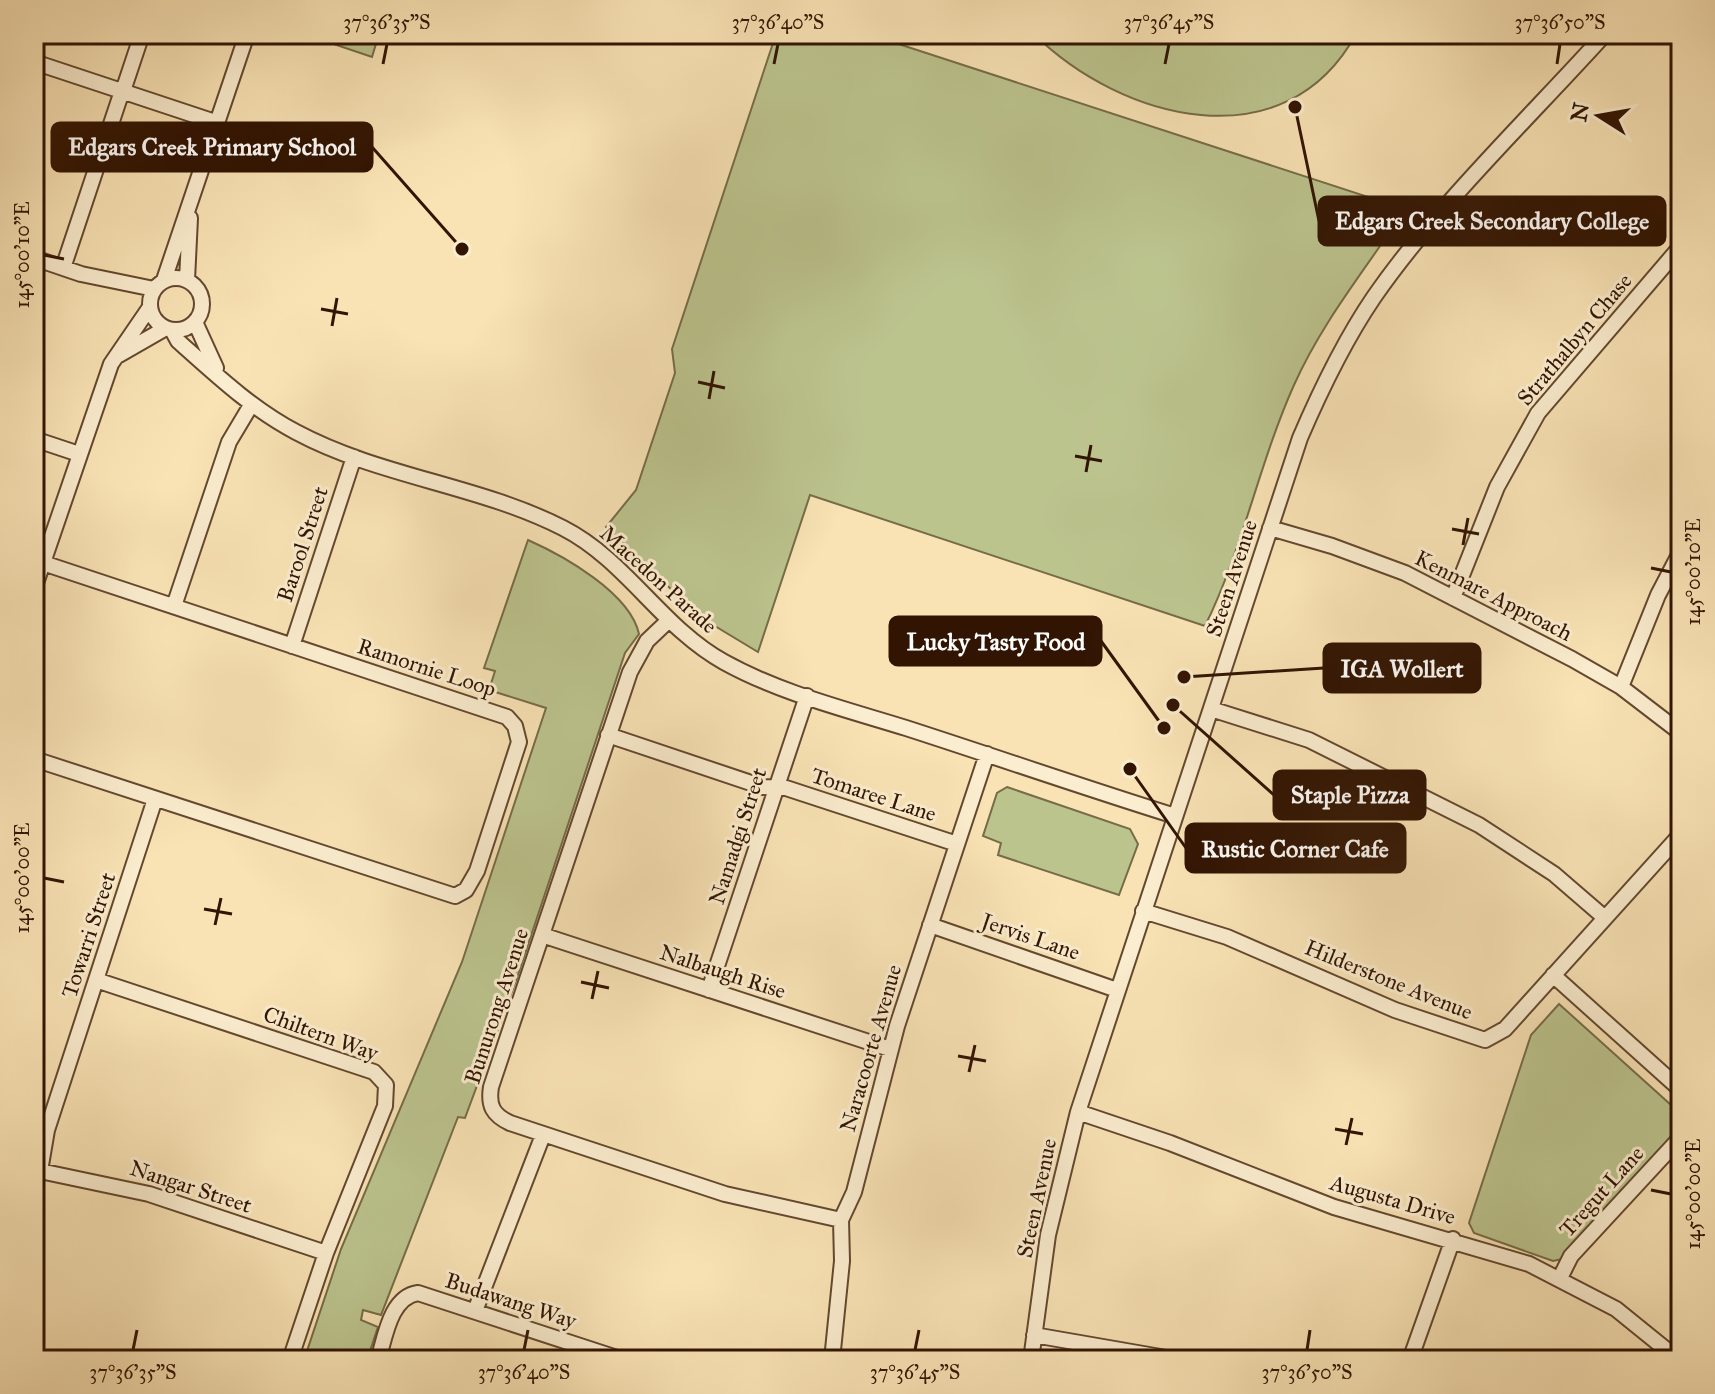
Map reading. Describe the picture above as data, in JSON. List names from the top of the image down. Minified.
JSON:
{"streets":{"street":["Strathalbyn Chase","Barool Street","Steen Avenue","Macedon Parade","Kenmare Approach","Ramornie Loop","Tomaree Lane","Namadgi Street","Towarri Street","Jervis Lane","Nalbaugh Rise","Hilderstone Avenue","Bunurong Avenue","Chiltern Way","Naracoorte Avenue","Nangar Street","Tregut Lane","Augusta Drive","Budawang Way"]},"crossings":[["Strathalbyn Chase","Kenmare Approach"],["Barool Street","Macedon Parade"],["Barool Street","Ramornie Loop"],["Steen Avenue","Macedon Parade"],["Steen Avenue","Kenmare Approach"],["Steen Avenue","Jervis Lane"],["Steen Avenue","Hilderstone Avenue"],["Steen Avenue","Augusta Drive"],["Macedon Parade","Namadgi Street"],["Macedon Parade","Bunurong Avenue"],["Macedon Parade","Naracoorte Avenue"],["Ramornie Loop","Towarri Street"],["Tomaree Lane","Namadgi Street"],["Tomaree Lane","Bunurong Avenue"],["Tomaree Lane","Naracoorte Avenue"],["Namadgi Street","Nalbaugh Rise"],["Towarri Street","Chiltern Way"],["Towarri Street","Nangar Street"],["Jervis Lane","Naracoorte Avenue"],["Nalbaugh Rise","Bunurong Avenue"],["Nalbaugh Rise","Naracoorte Avenue"],["Bunurong Avenue","Naracoorte Avenue"],["Chiltern Way","Nangar Street"],["Tregut Lane","Augusta Drive"]],"places":["Edgars Creek Secondary College","Edgars Creek Primary School","IGA Wollert","Staple Pizza","Lucky Tasty Food","Rustic Corner Cafe"],"north":"left","coordinates":["37°36'35\"S","37°36'40\"S","37°36'45\"S","37°36'50\"S","145°00'10\"E","145°00'00\"E"]}
